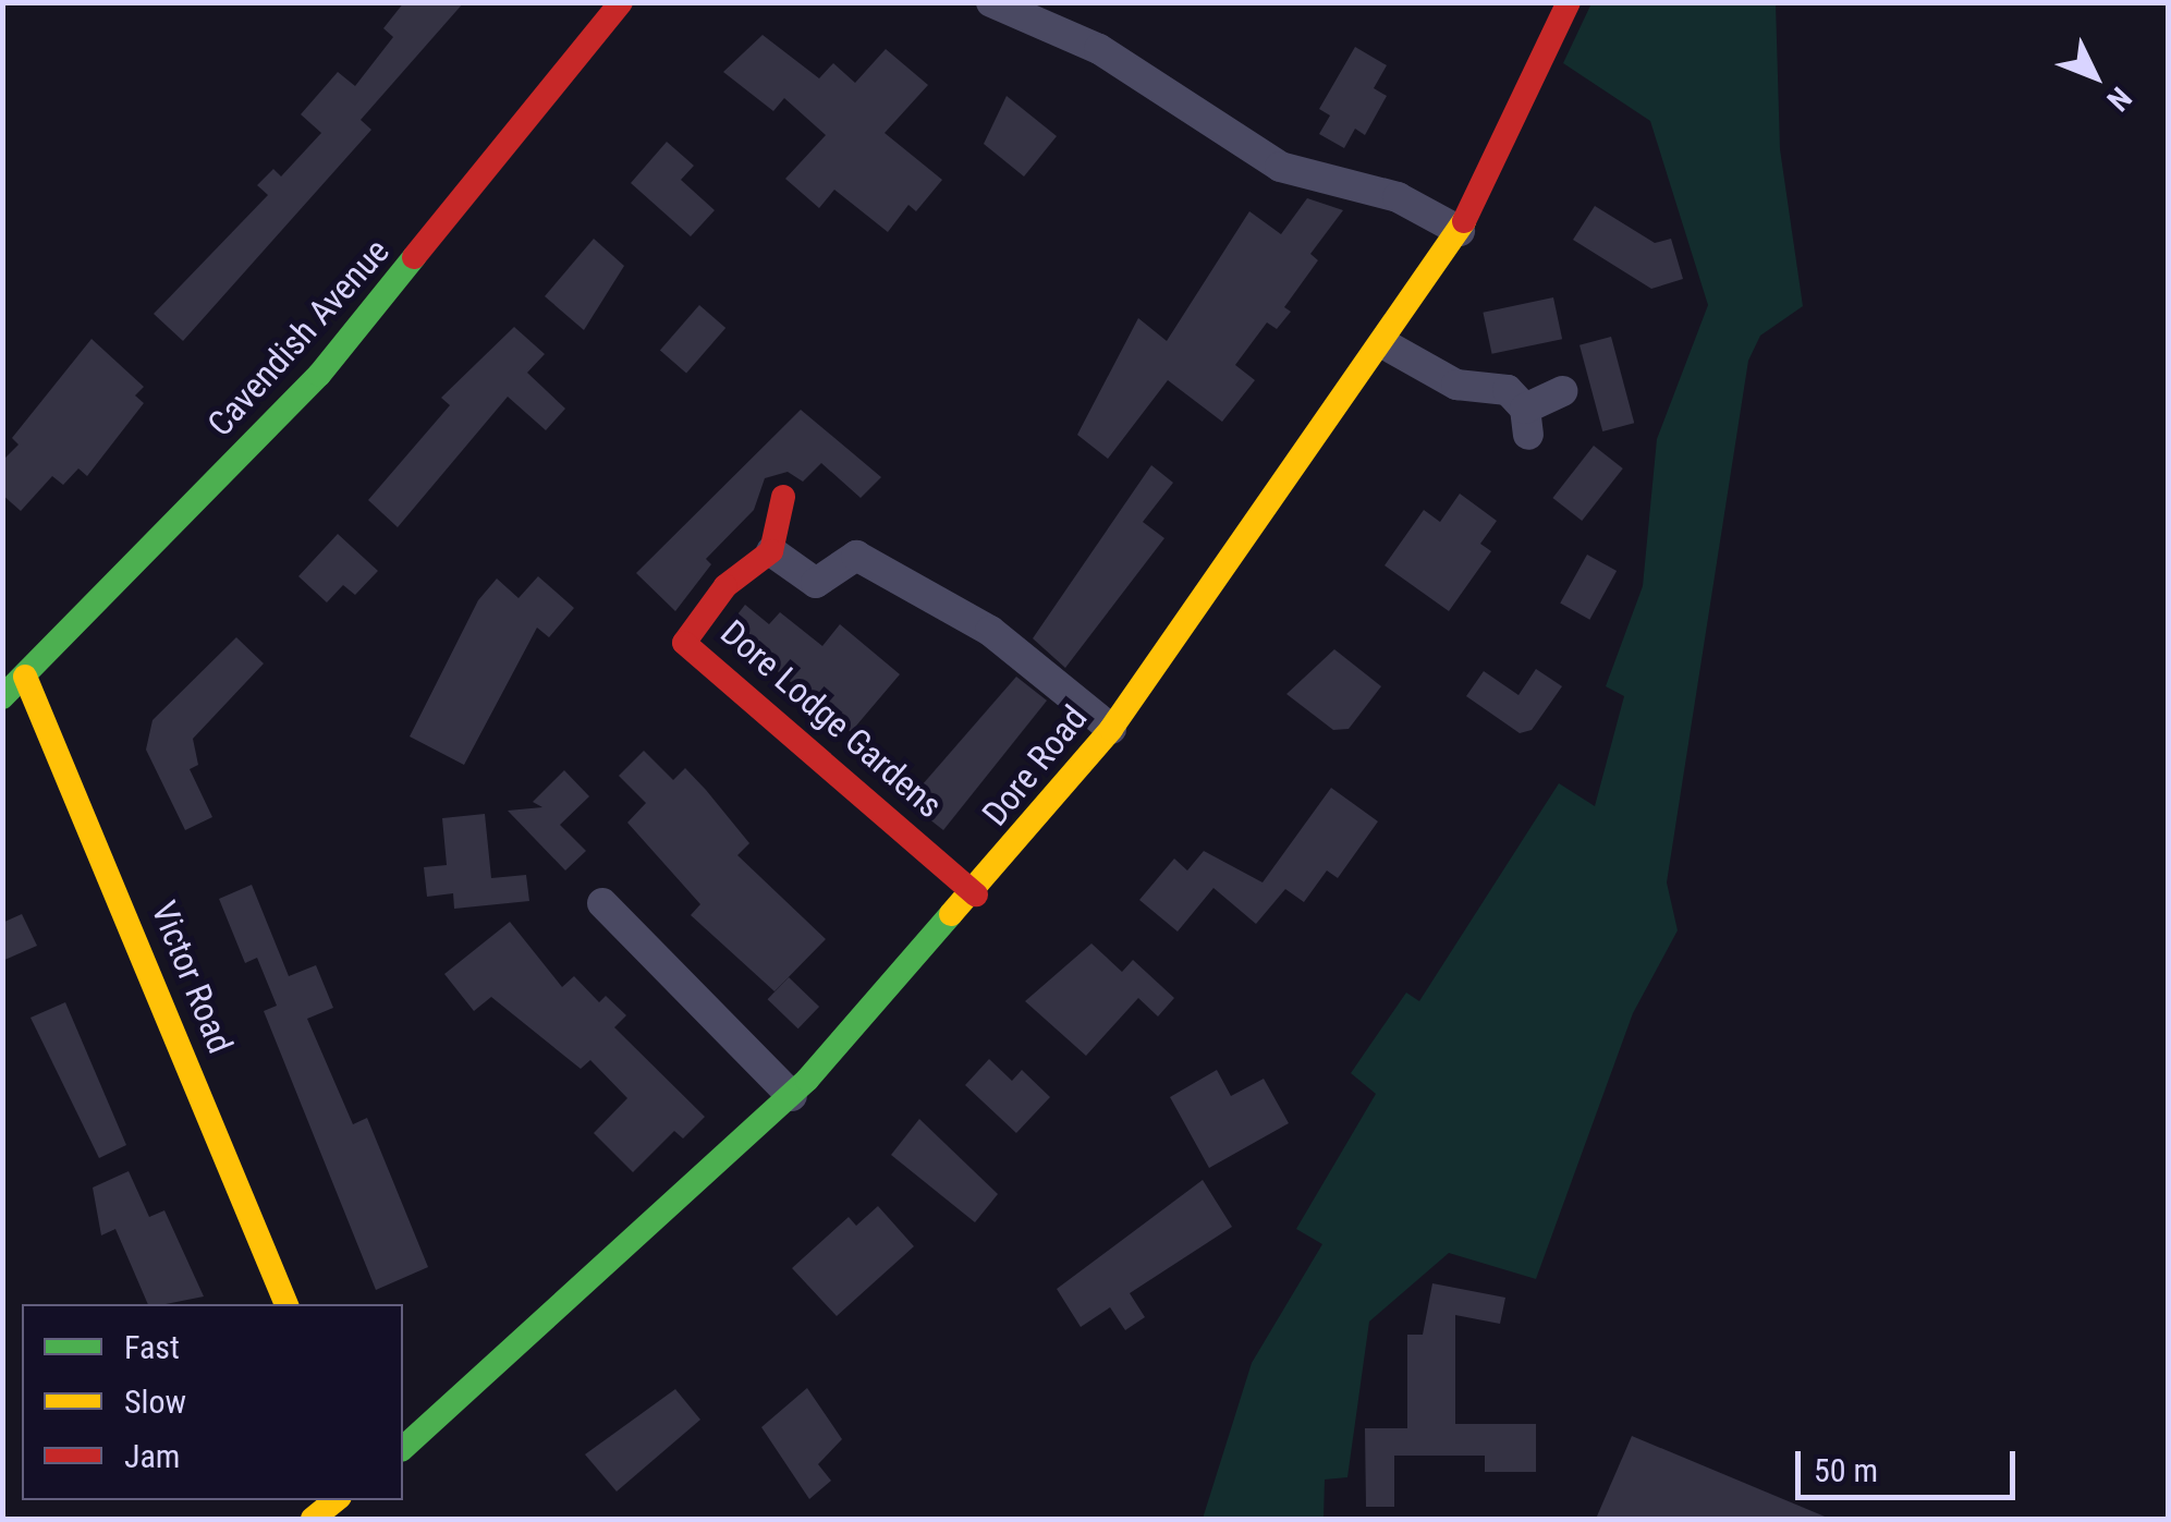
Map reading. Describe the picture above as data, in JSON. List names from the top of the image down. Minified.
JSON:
{"streets":{"street":["Cavendish Avenue","Dore Lodge Gardens","Dore Road","Victor Road"]},"crossings":[["Cavendish Avenue","Victor Road"],["Dore Lodge Gardens","Dore Road"]],"legend":["Fast","Slow","Jam"],"scale_bar":"50 m","north":"bottom right"}
